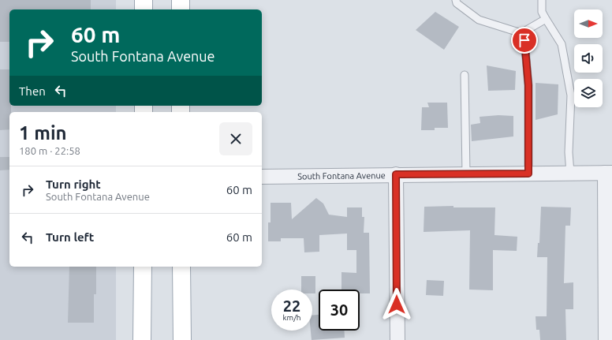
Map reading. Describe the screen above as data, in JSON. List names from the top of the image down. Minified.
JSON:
{"streets":{"street":["South Fontana Avenue"]},"north":"right","page":{"turn":["60 m","South Fontana Avenue"],"then":"Then","heading":["1 min","180 m · 22:58"],"list":[{"name":"Turn right","note":"South Fontana Avenue","value":"60 m"},{"name":"Turn left","value":"60 m"}],"speed":"22 km/h","limit":"30"}}
